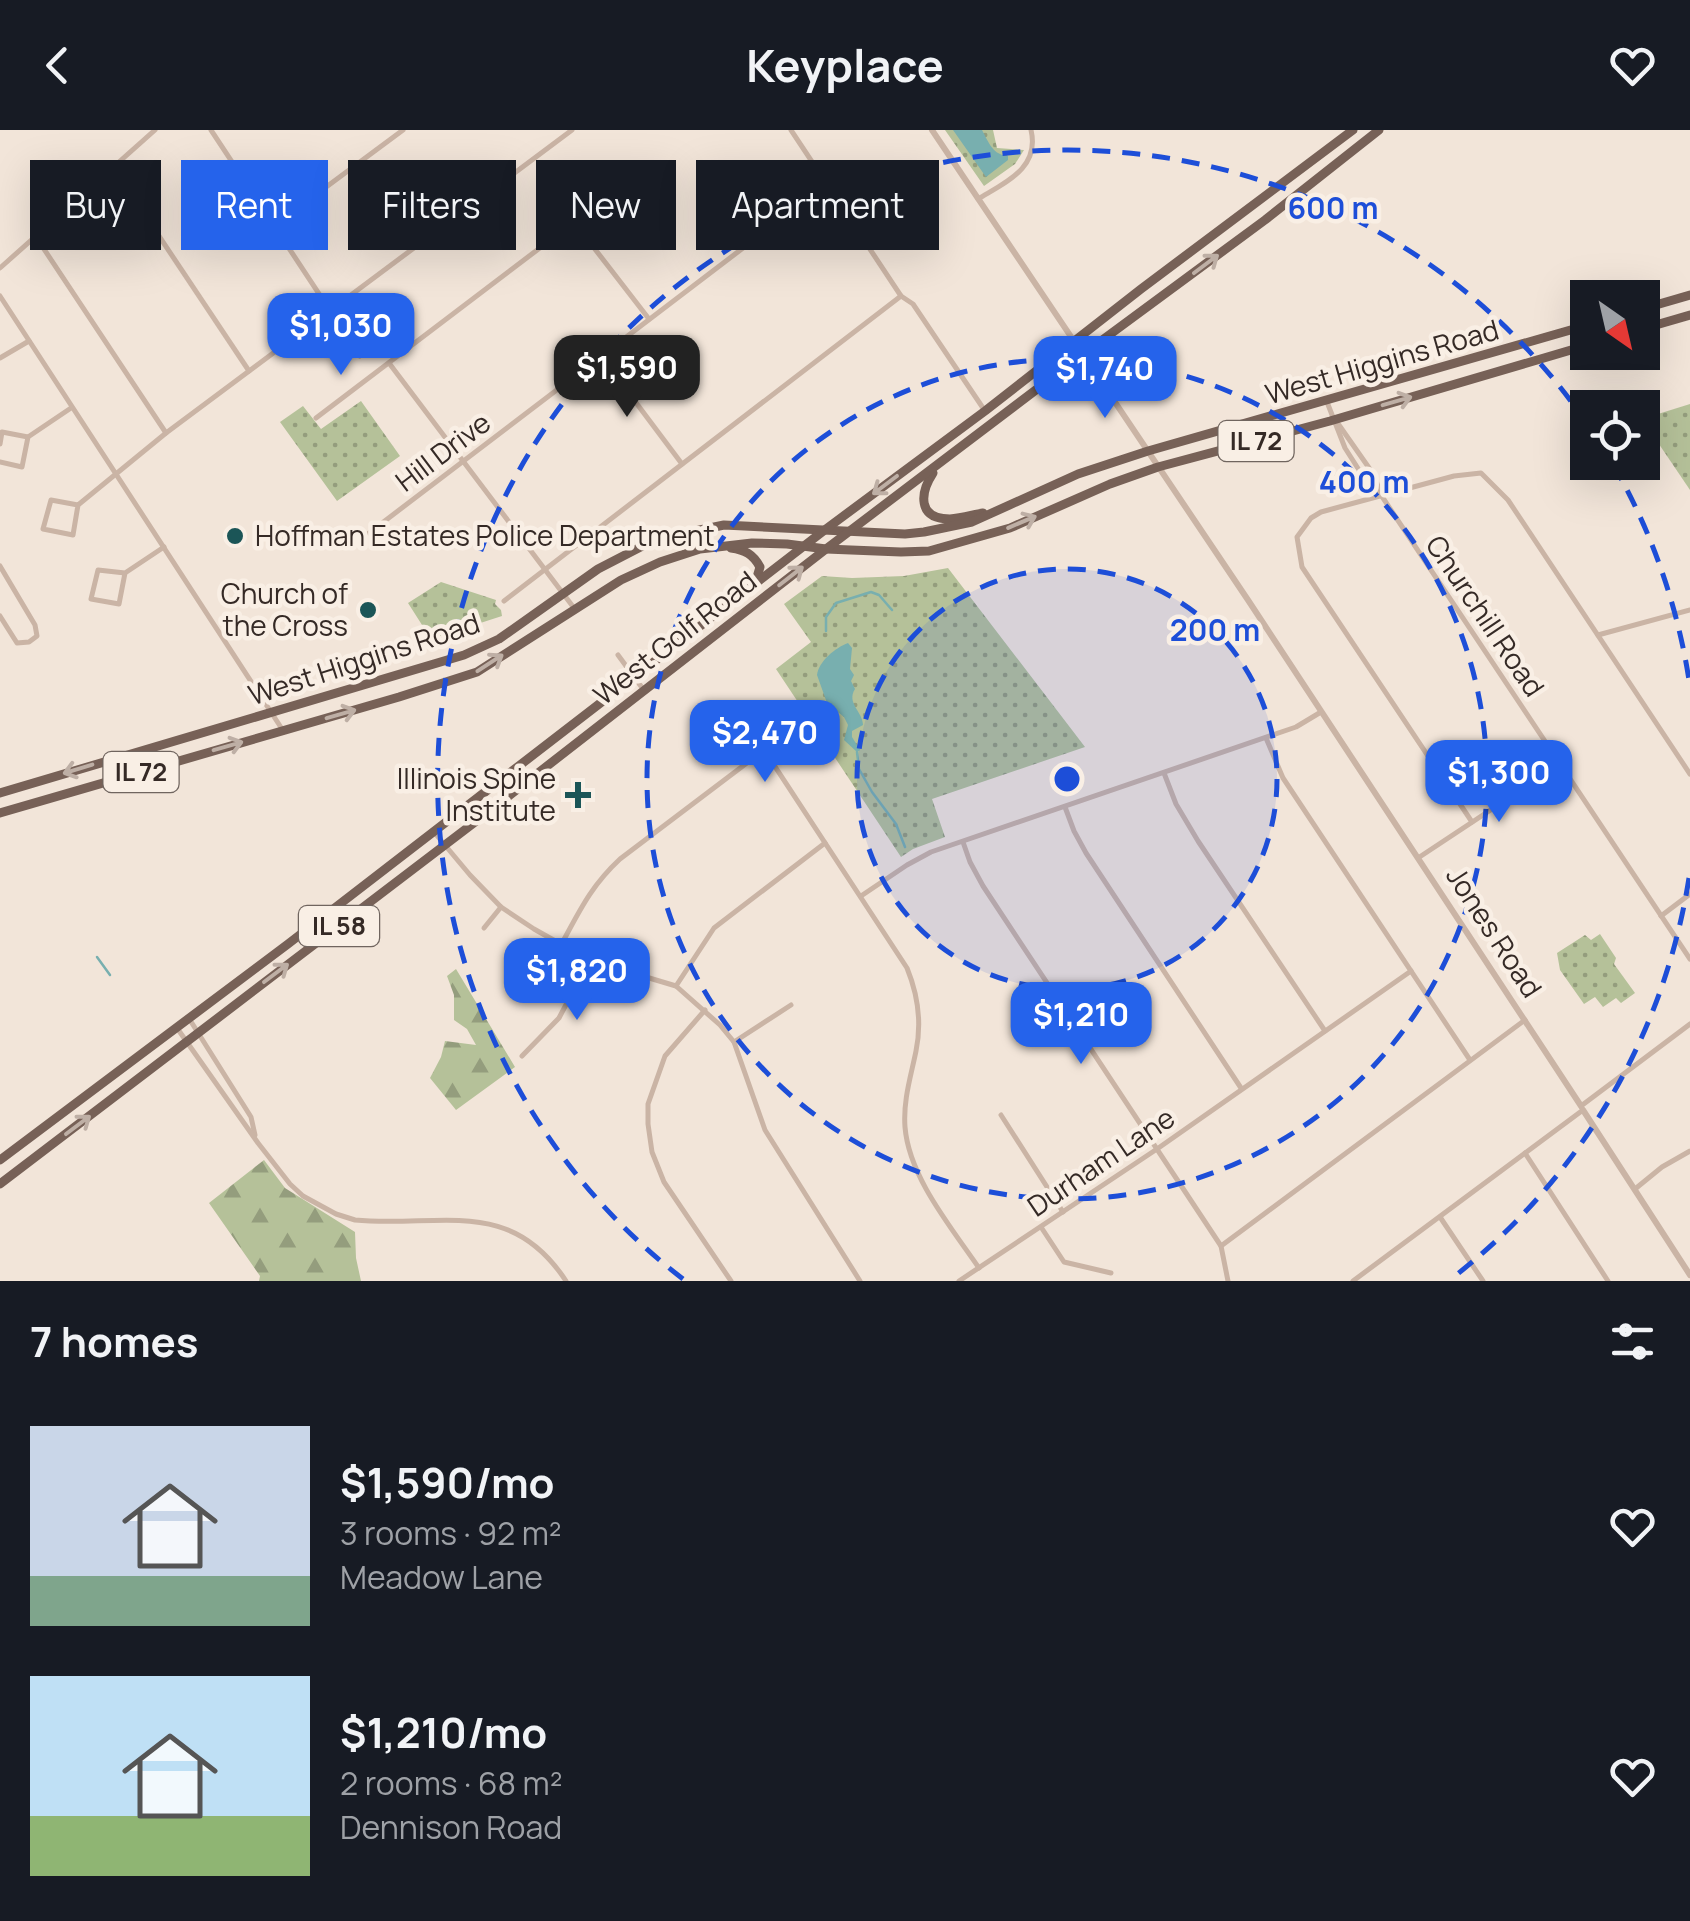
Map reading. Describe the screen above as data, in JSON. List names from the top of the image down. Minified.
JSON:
{"streets":{"main road":["West Higgins Road","IL 72","West Golf Road","IL 58"],"street":["Hill Drive","Churchill Road","Jones Road","Durham Lane"]},"crossings":[["West Higgins Road","Churchill Road"],["West Higgins Road","West Golf Road"],["West Higgins Road","Jones Road"],["West Golf Road","Jones Road"]],"places":{"other":["Hoffman Estates Police Department","Church of the Cross"],"health":["Illinois Spine Institute"]},"north":"bottom right","page":{"header":"Keyplace","chip":["Buy","Rent","Filters","New","Apartment"],"price":["$1,030","$1,590","$1,740","$2,470","$1,300","$1,820","$1,210"],"heading":"7 homes","list":[{"name":"$1,590/mo","note":"3 rooms · 92 m² · Meadow Lane"},{"name":"$1,210/mo","note":"2 rooms · 68 m² · Dennison Road"}]},"rings":["600 m","400 m","200 m"]}
